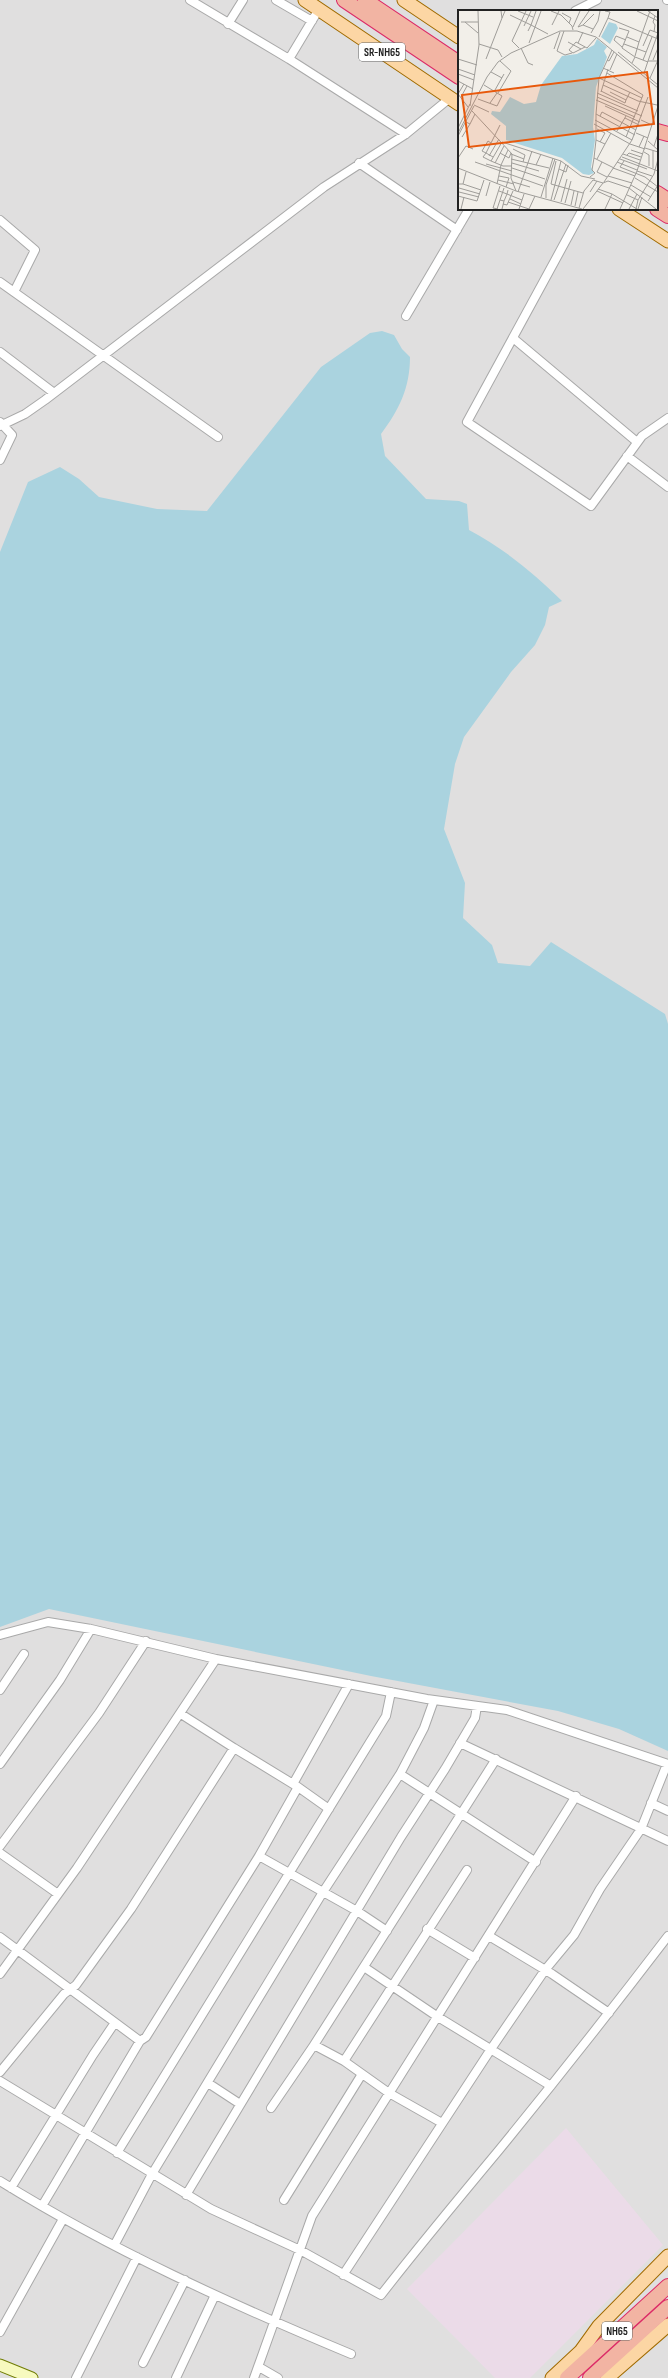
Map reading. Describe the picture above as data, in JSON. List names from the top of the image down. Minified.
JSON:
{"streets":{"highway":["NH65"],"main road":["SR-NH65"]}}
